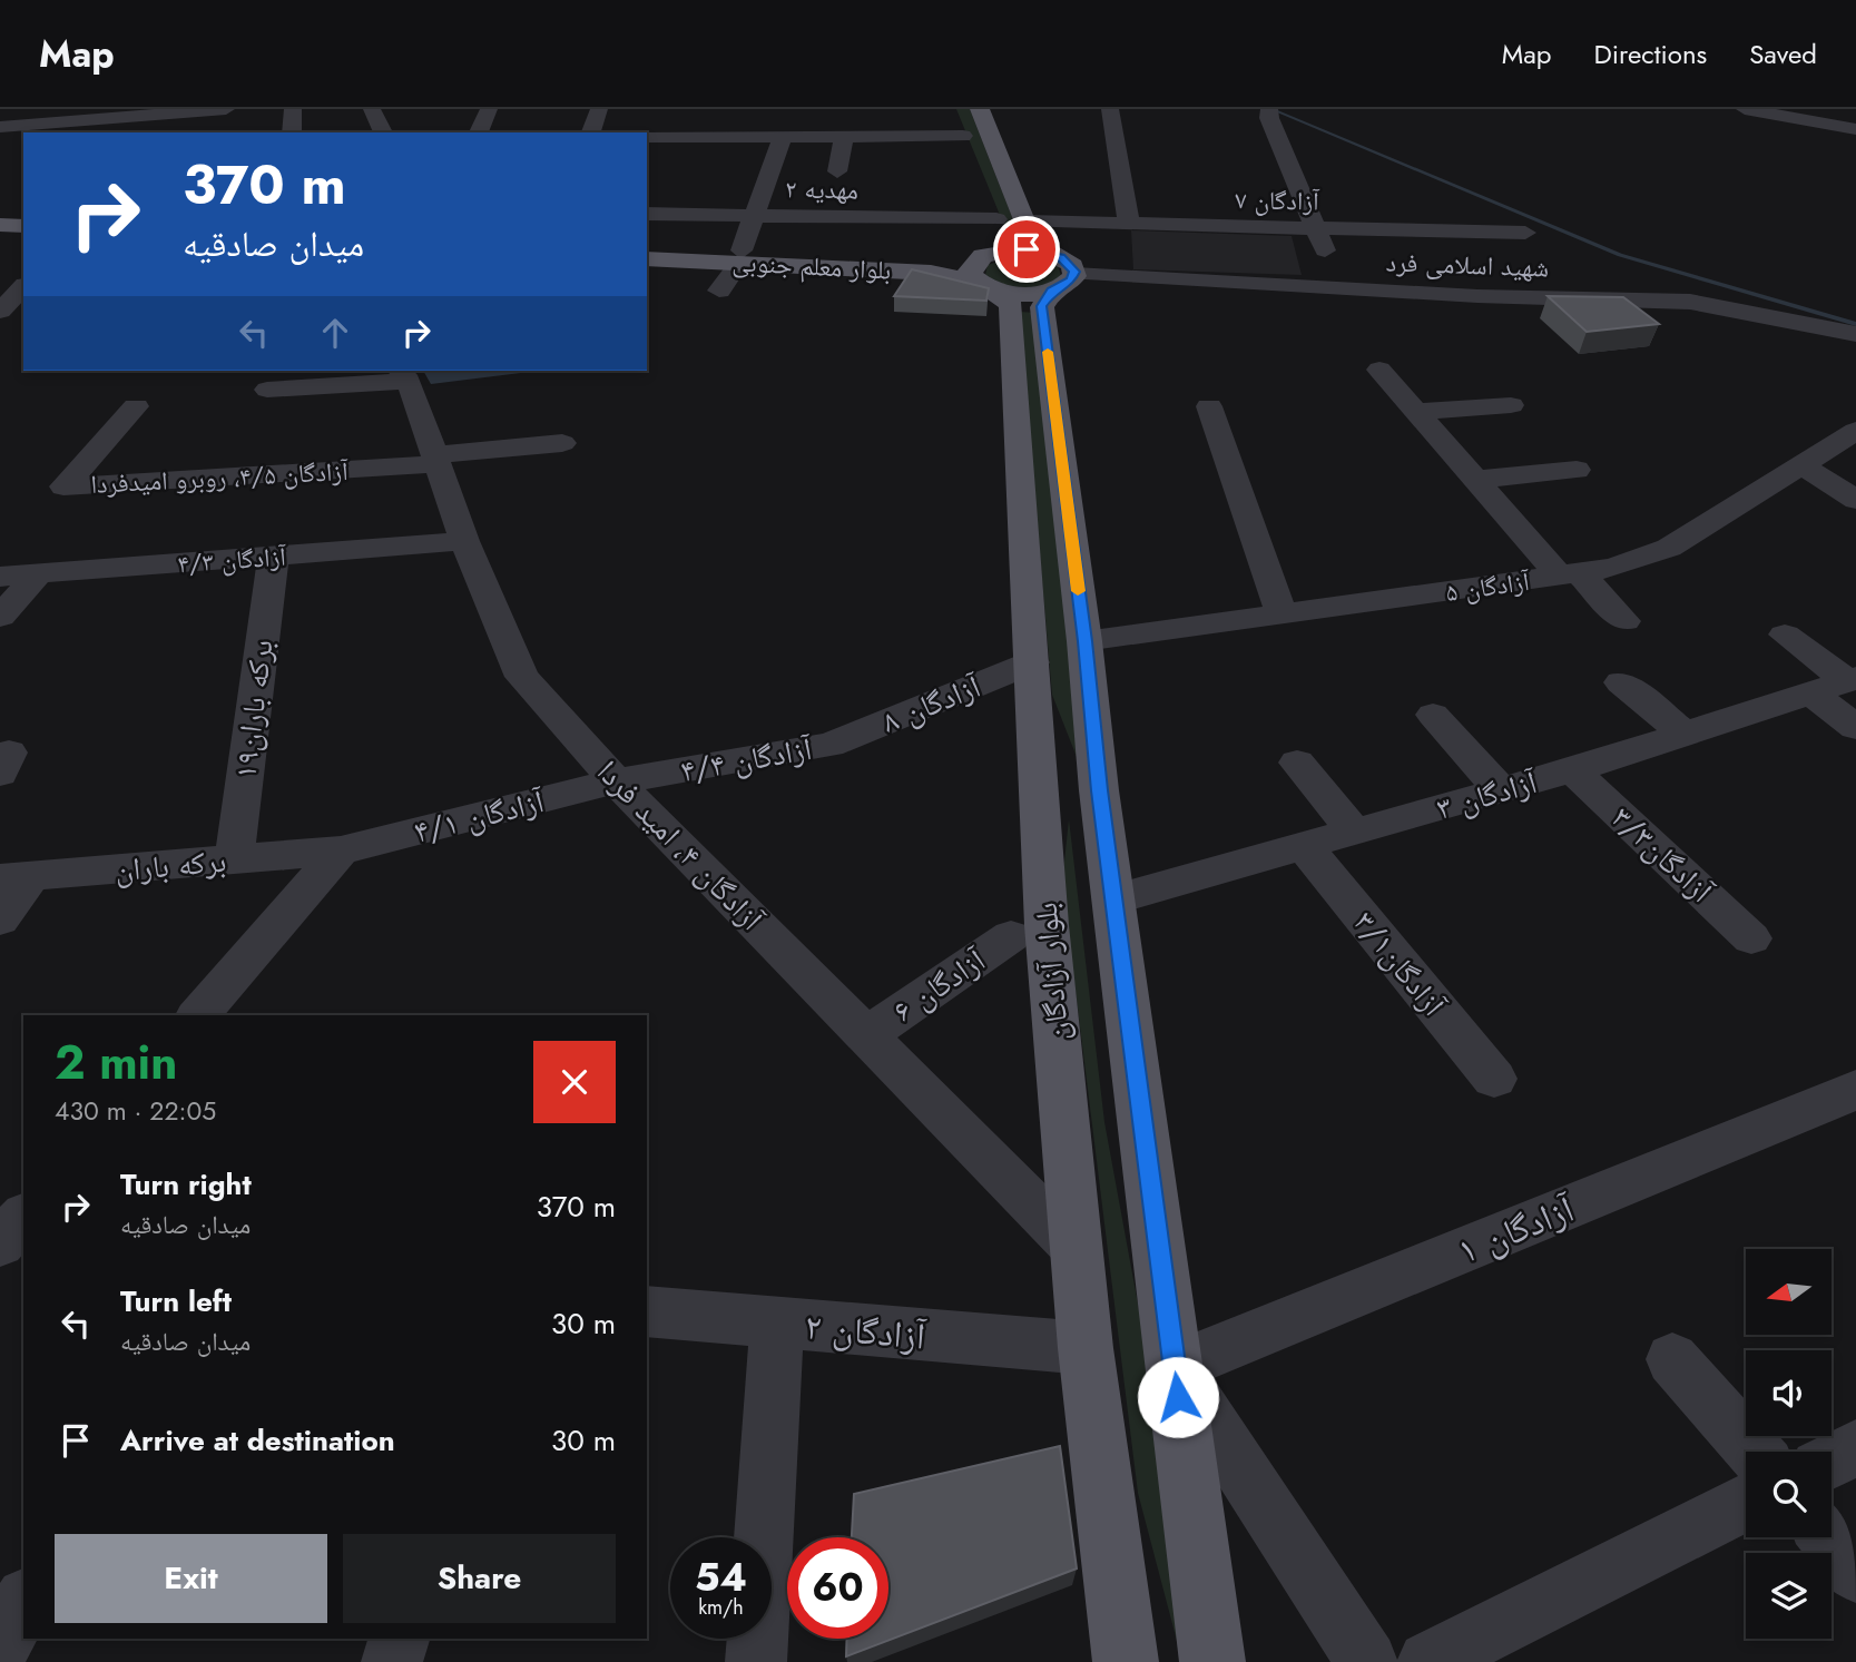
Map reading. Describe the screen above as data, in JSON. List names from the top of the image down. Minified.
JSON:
{"streets":{"main road":["بلوار معلم جنوبی","بلوار آزادگان"],"street":["مهدیه ۲","آزادگان ۷","شهید اسلامی فرد","آزادگان ۴/۵، روبرو امیدفردا","آزادگان ۴/۳","آزادگان ۵","آزادگان ۸","برکه باران۱۹","آزادگان ۴/۴","آزادگان ۳","آزادگان ۴/۱","آزادگان ۴، امید فردا","آزادگان۳/۳","برکه باران","آزادگان۳/۱","آزادگان ۶","آزادگان ۱","آزادگان ۲"]},"crossings":[["بلوار معلم جنوبی","بلوار آزادگان"],["آزادگان ۴/۵، روبرو امیدفردا","آزادگان ۴، امید فردا"],["آزادگان ۴/۳","برکه باران۱۹"],["آزادگان ۴/۳","آزادگان ۴، امید فردا"],["آزادگان ۸","آزادگان ۴/۴"],["آزادگان ۸","بلوار آزادگان"],["برکه باران۱۹","برکه باران"],["آزادگان ۴/۴","آزادگان ۴/۱"],["آزادگان ۴/۴","آزادگان ۴، امید فردا"],["آزادگان ۳","آزادگان۳/۳"],["آزادگان ۳","آزادگان۳/۱"],["آزادگان ۴/۱","آزادگان ۴، امید فردا"],["آزادگان ۴/۱","برکه باران"],["آزادگان ۴، امید فردا","بلوار آزادگان"],["آزادگان ۴، امید فردا","آزادگان ۶"],["بلوار آزادگان","آزادگان ۲"]],"north":"left","page":{"header":"Map","nav":["Map","Directions","Saved"],"turn":["370 m","میدان صادقیه"],"heading":["2 min","430 m · 22:05"],"list":[{"name":"Turn right","note":"میدان صادقیه","value":"370 m"},{"name":"Turn left","note":"میدان صادقیه","value":"30 m"},{"name":"Arrive at destination","value":"30 m"}],"buttons":["Exit","Share"],"speed":"54 km/h","limit":"60"}}
